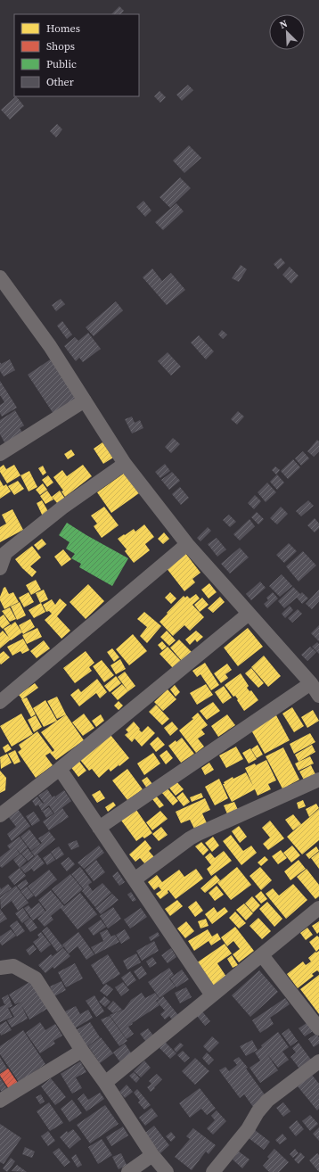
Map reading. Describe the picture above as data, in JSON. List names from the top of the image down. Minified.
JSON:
{"legend":["Homes","Shops","Public","Other"],"north":"top left"}
